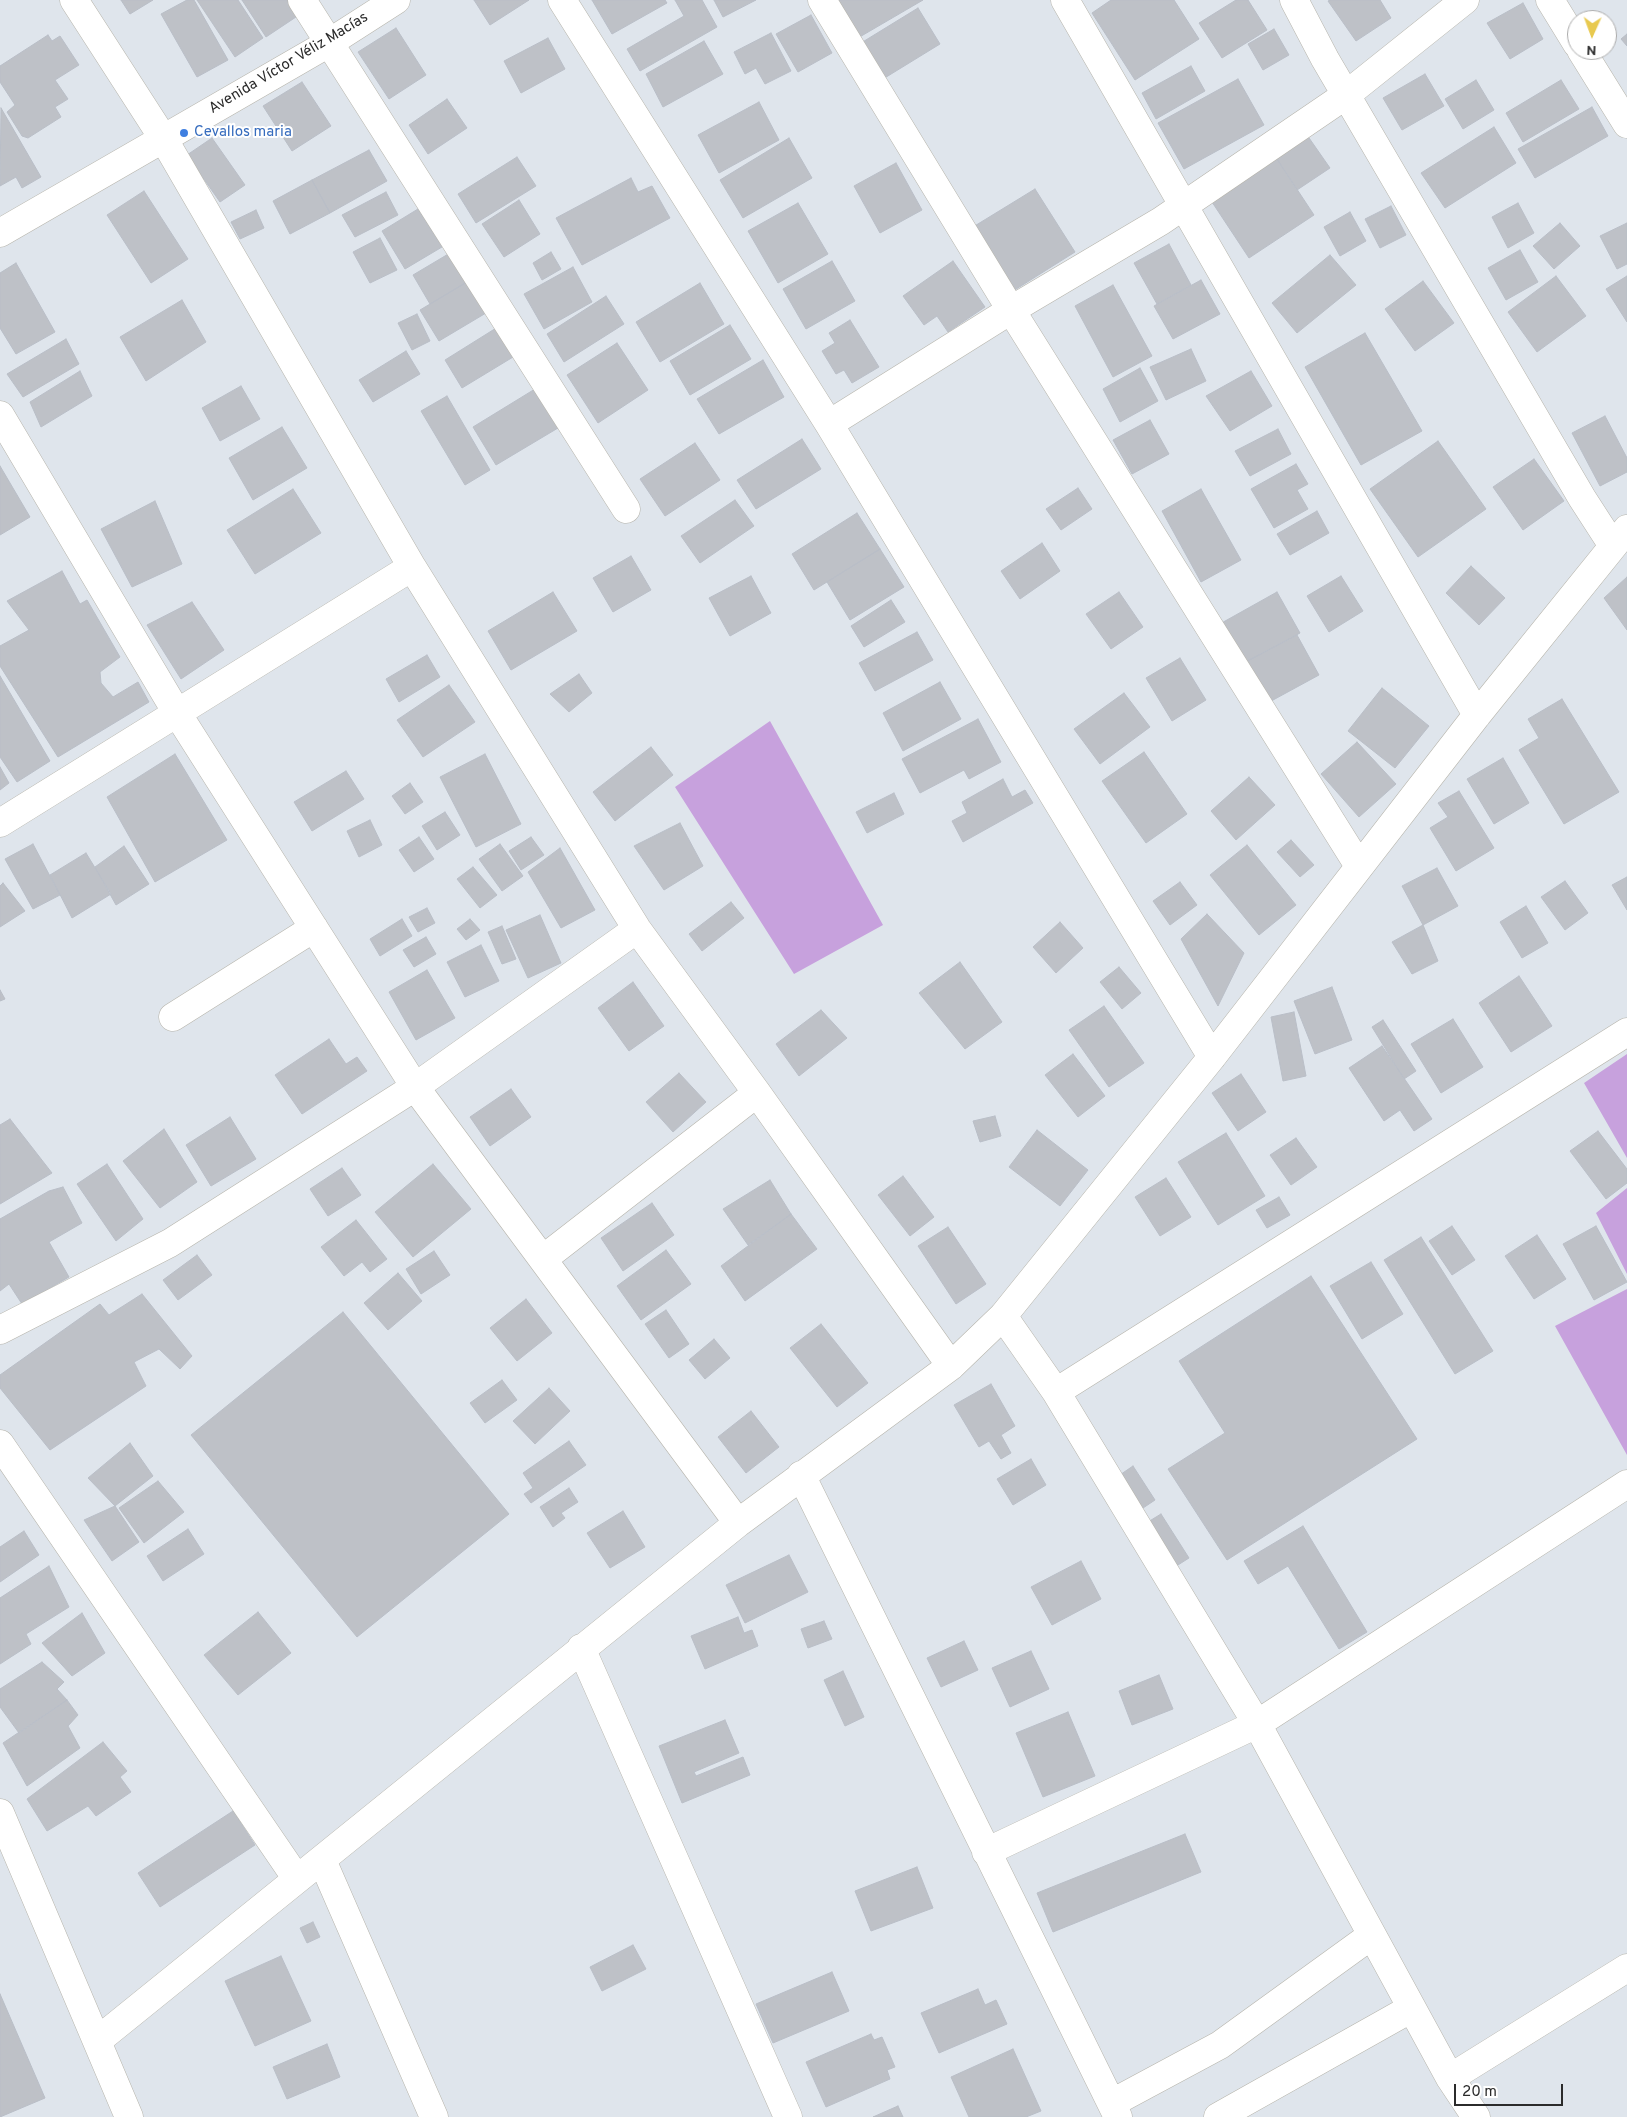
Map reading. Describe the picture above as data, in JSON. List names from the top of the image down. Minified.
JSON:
{"streets":{"street":["Avenida Víctor Véliz Macías"]},"places":["Cevallos maria"],"scale_bar":"20 m","north":"bottom"}
